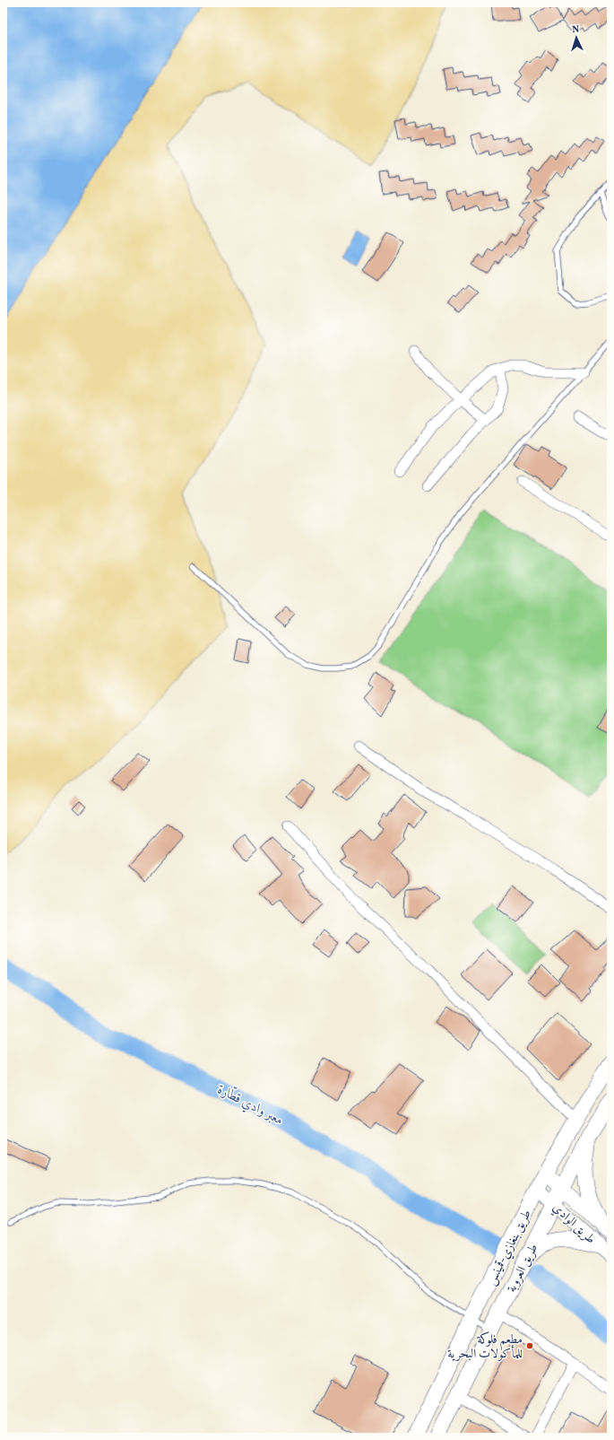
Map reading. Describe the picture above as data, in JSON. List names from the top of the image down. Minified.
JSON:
{"streets":{"main road":["طريق الوادي","طريق بنغازي-قمينس","طريق العروبة"]},"crossings":[["طريق الوادي","طريق بنغازي-قمينس"],["طريق الوادي","طريق العروبة"]],"water":["معبر وادي قطّارة"],"places":["مطعم فلوكة للمأكولات البحرية"],"north":"top"}
